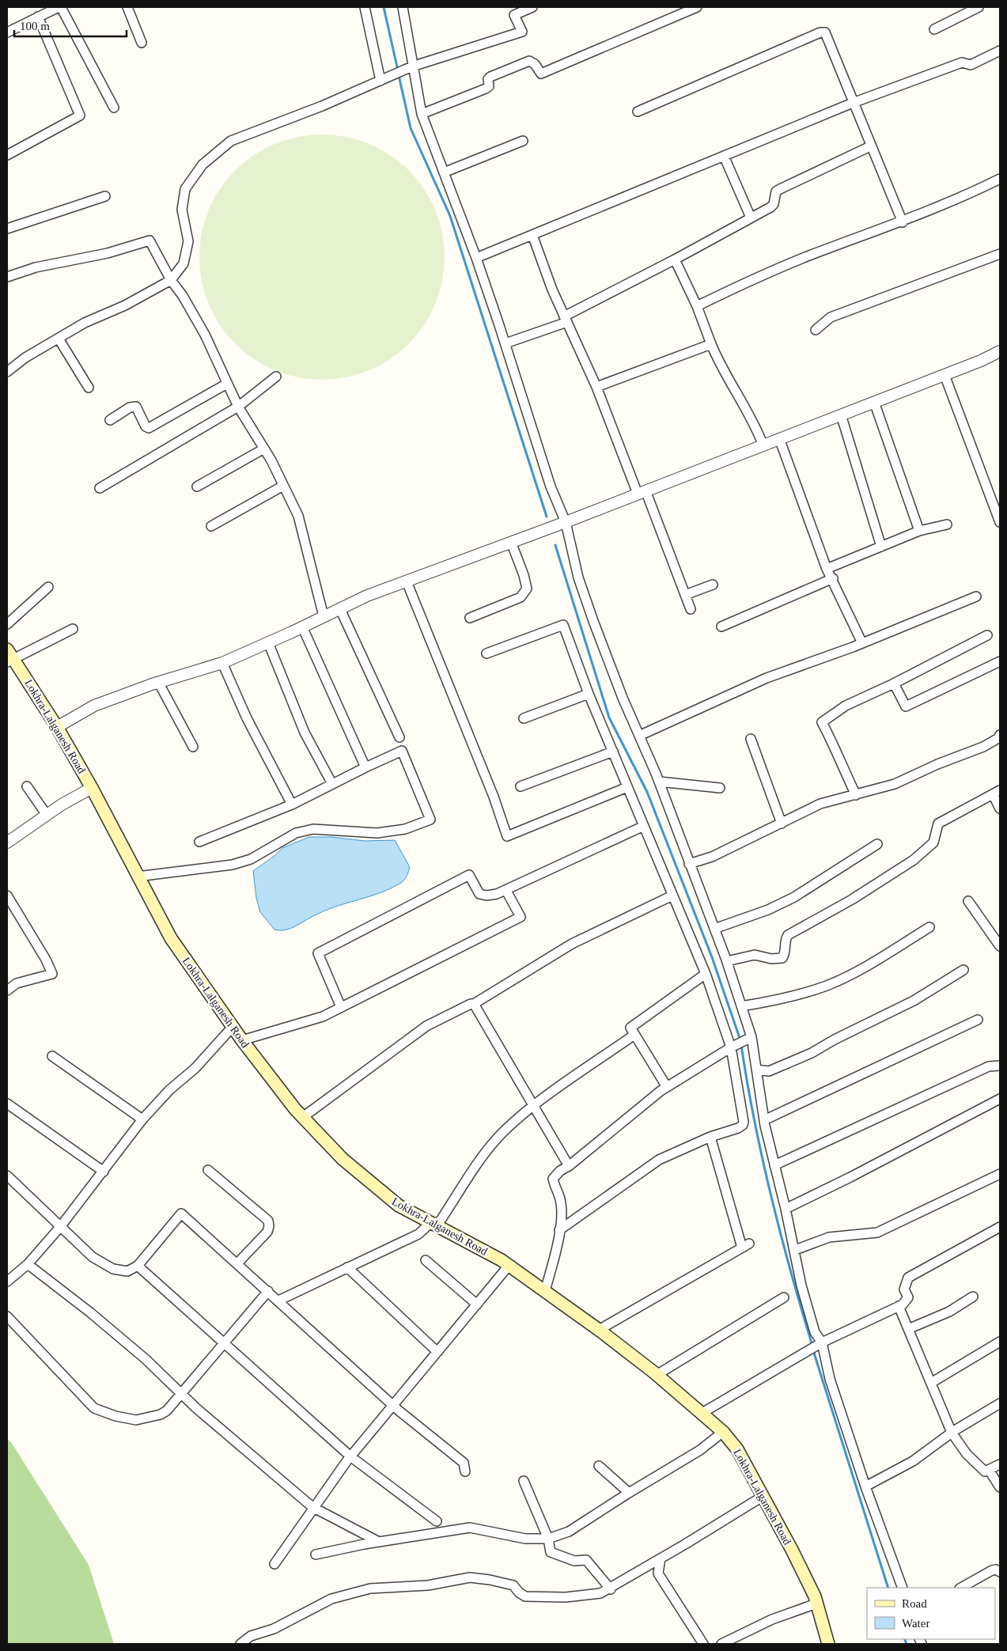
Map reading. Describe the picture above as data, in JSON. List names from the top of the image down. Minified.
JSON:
{"streets":{"main road":["Lokhra-Lalganesh Road"]},"legend":["Road","Water"],"scale_bar":"100 m"}
